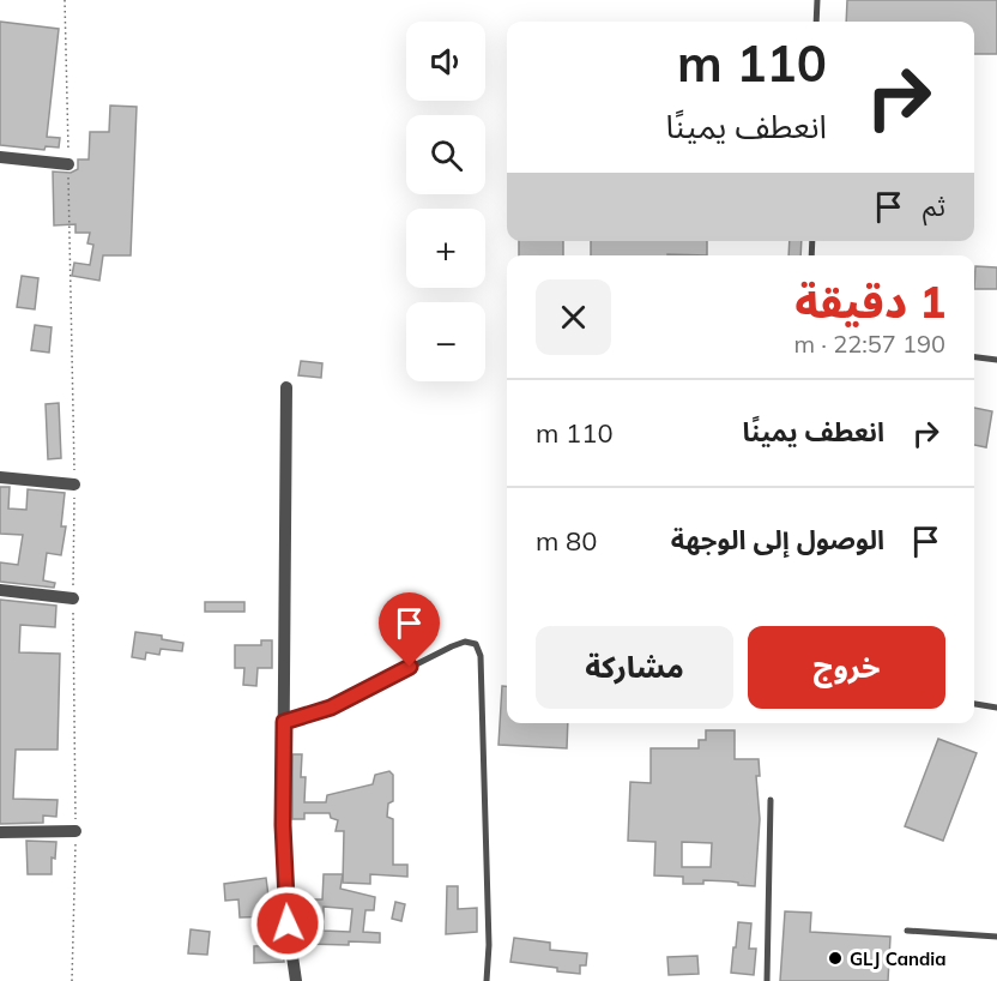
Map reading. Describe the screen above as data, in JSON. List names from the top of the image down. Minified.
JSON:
{"places":["GLJ Candia"],"page":{"map_buttons":["+","−"],"turn":["110 m","انعطف يمينًا"],"then":"ثم","heading":["1 دقيقة","190 m · 22:57"],"list":[{"name":"انعطف يمينًا","value":"110 m"},{"name":"الوصول إلى الوجهة","value":"80 m"}],"buttons":["خروج","مشاركة"]}}
